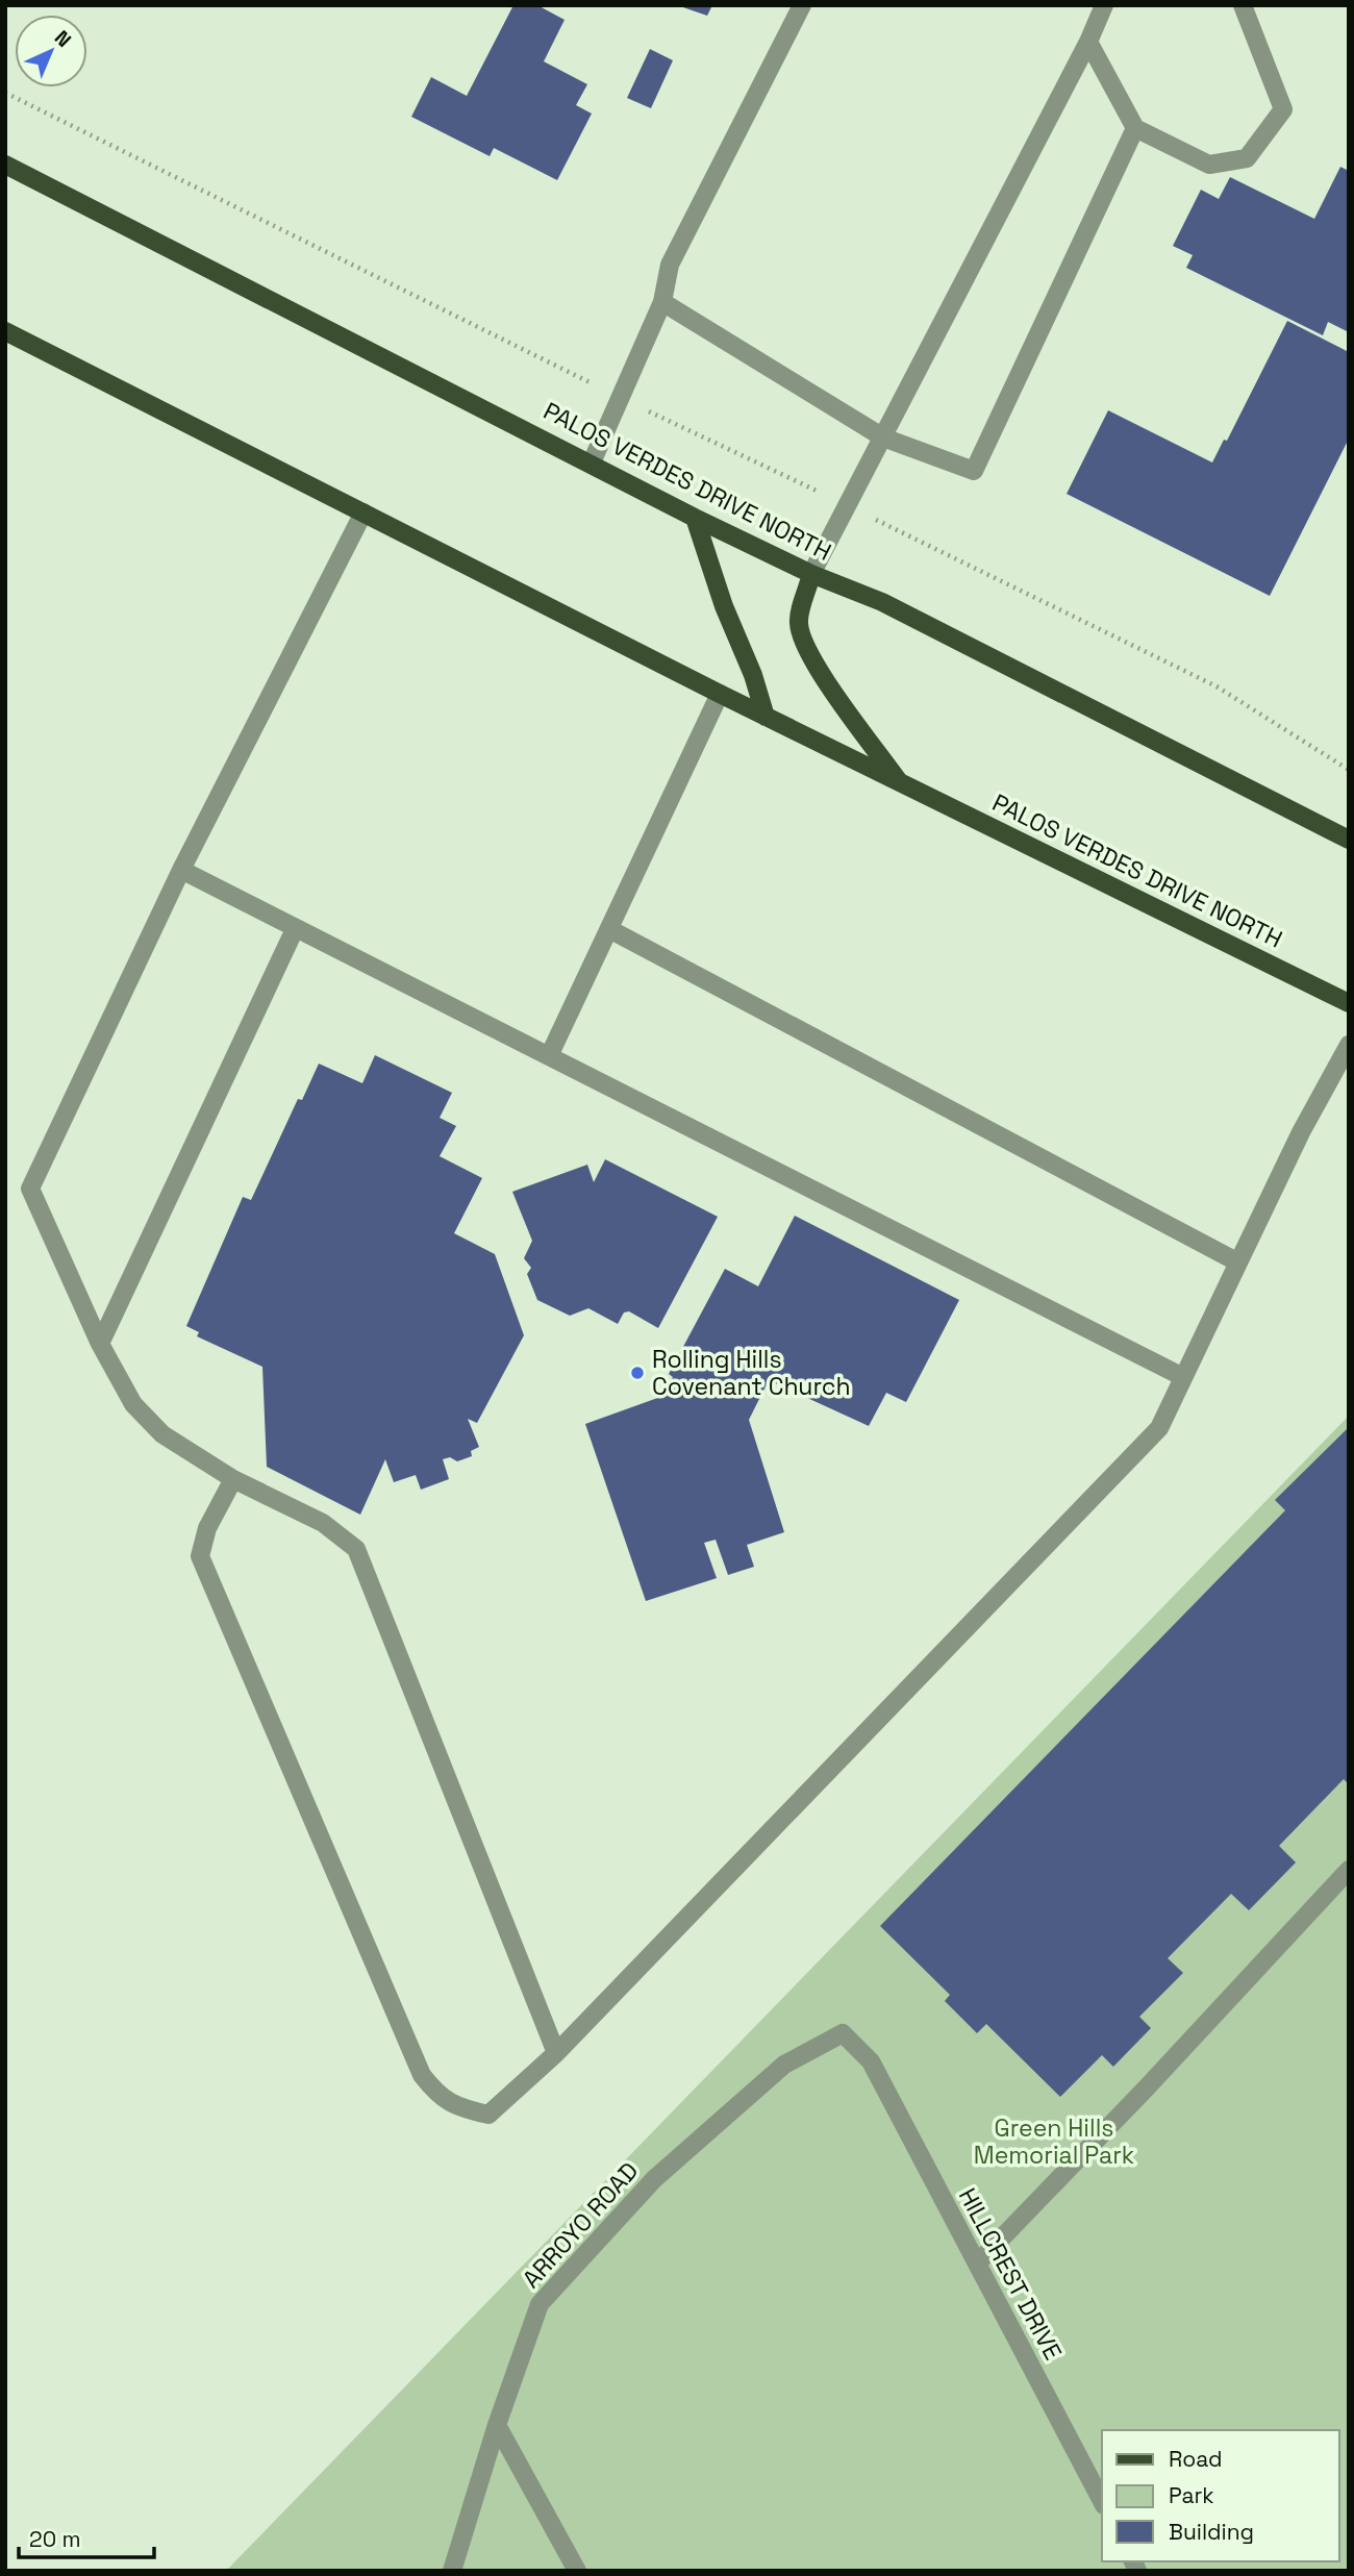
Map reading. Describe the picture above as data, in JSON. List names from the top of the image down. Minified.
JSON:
{"streets":{"main road":["PALOS VERDES DRIVE NORTH"],"lane":["ARROYO ROAD","HILLCREST DRIVE"]},"crossings":[["ARROYO ROAD","HILLCREST DRIVE"]],"parks":["Green Hills Memorial Park"],"places":["Rolling Hills Covenant Church"],"legend":["Road","Park","Building"],"scale_bar":"20 m","north":"top right"}
